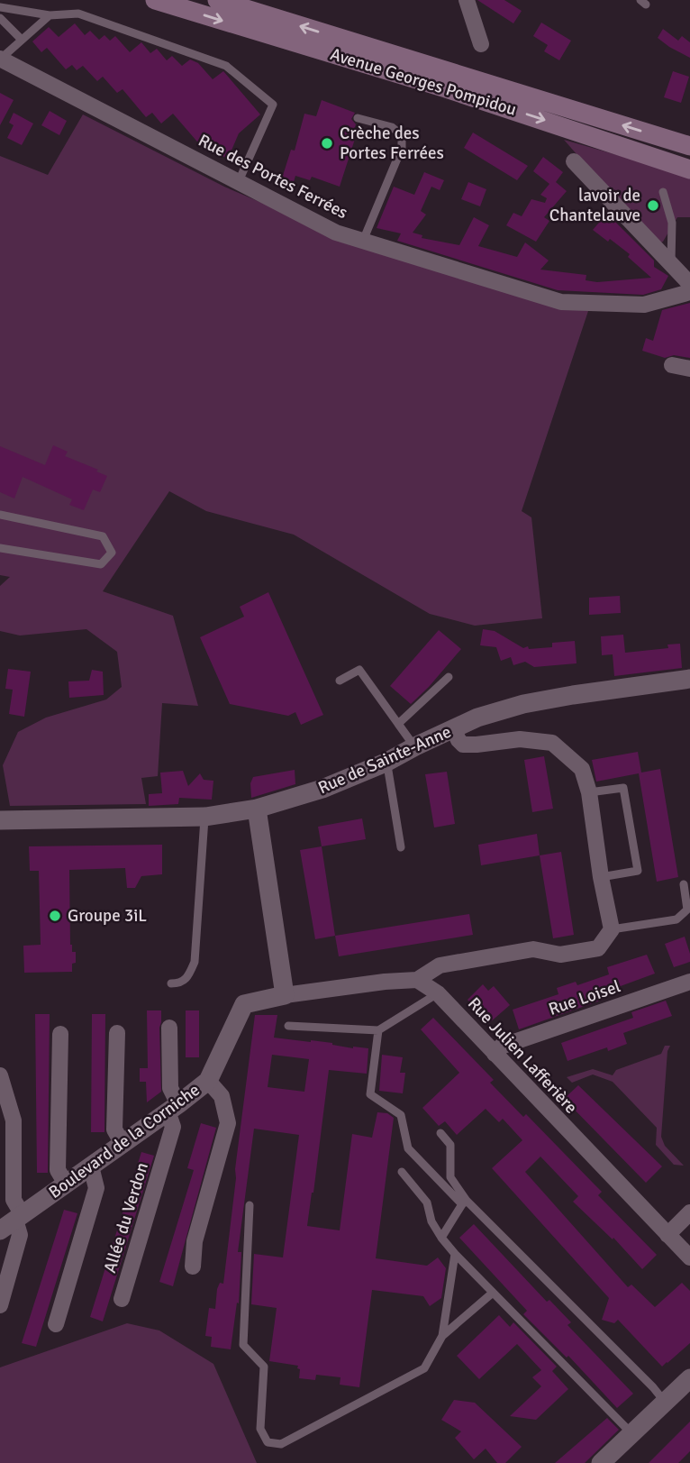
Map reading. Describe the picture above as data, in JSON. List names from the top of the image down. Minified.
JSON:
{"streets":{"main road":["Avenue Georges Pompidou"],"street":["Rue des Portes Ferrées","Rue de Sainte-Anne","Rue Loisel","Rue Julien Lafferière","Boulevard de la Corniche","Allée du Verdon"]},"crossings":[["Rue Loisel","Rue Julien Lafferière"],["Boulevard de la Corniche","Allée du Verdon"]],"places":["Crèche des Portes Ferrées","lavoir de Chantelauve","Groupe 3iL"]}
